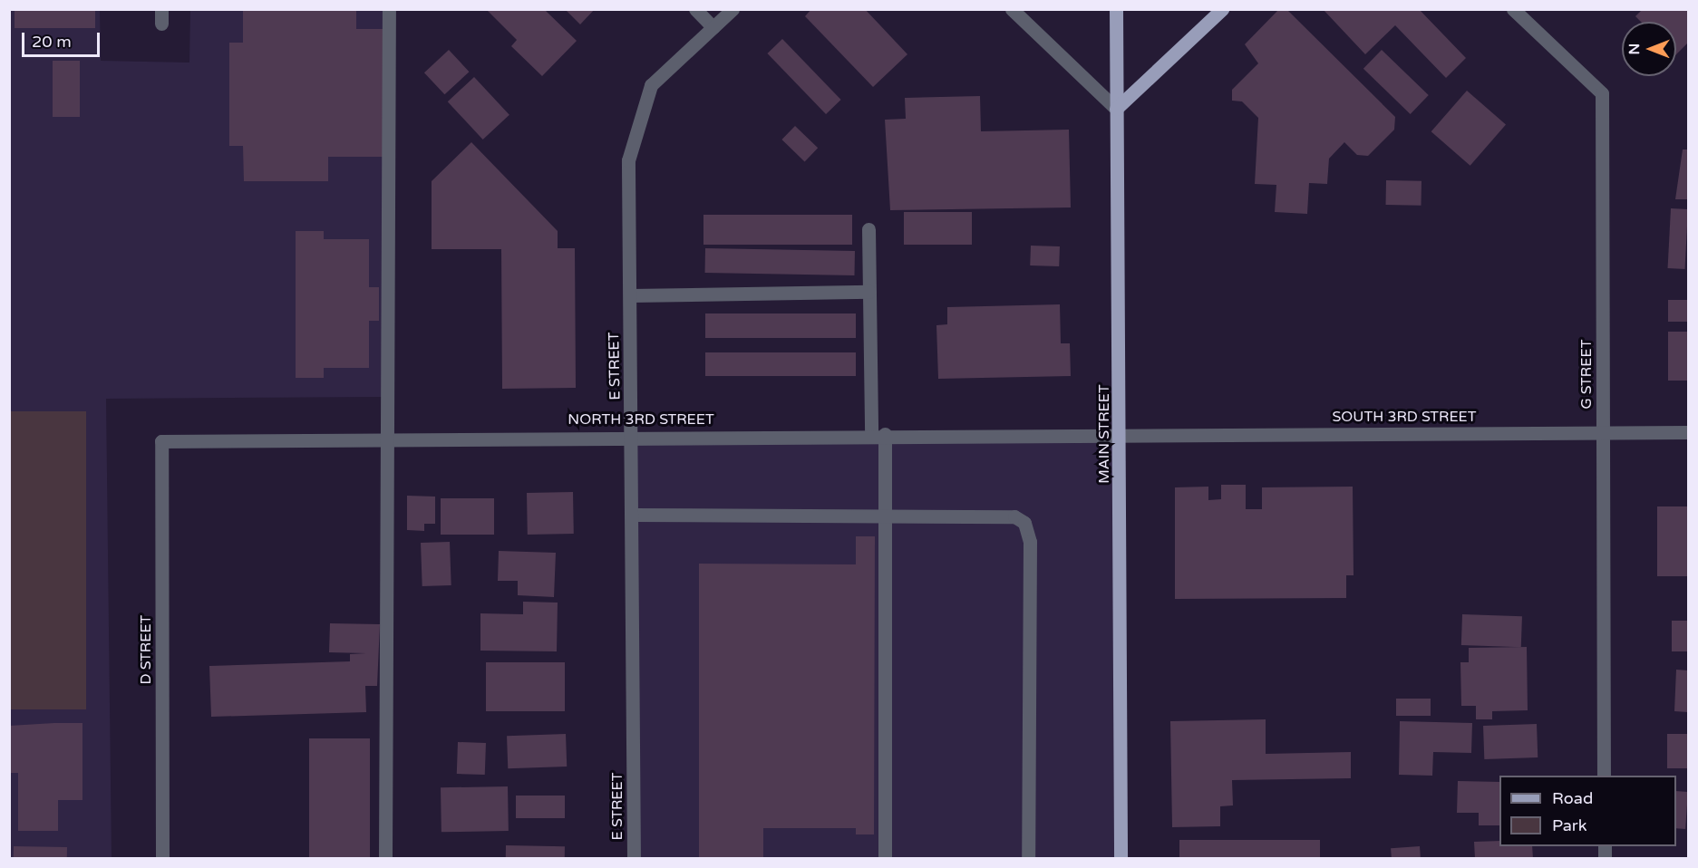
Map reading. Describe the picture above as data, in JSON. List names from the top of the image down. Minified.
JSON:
{"streets":{"main road":["MAIN STREET"],"street":["E STREET","G STREET","SOUTH 3RD STREET","NORTH 3RD STREET","D STREET"]},"crossings":[["E STREET","NORTH 3RD STREET"],["G STREET","SOUTH 3RD STREET"],["SOUTH 3RD STREET","NORTH 3RD STREET"],["SOUTH 3RD STREET","MAIN STREET"],["NORTH 3RD STREET","MAIN STREET"],["NORTH 3RD STREET","D STREET"]],"legend":["Road","Park"],"scale_bar":"20 m","north":"left"}
